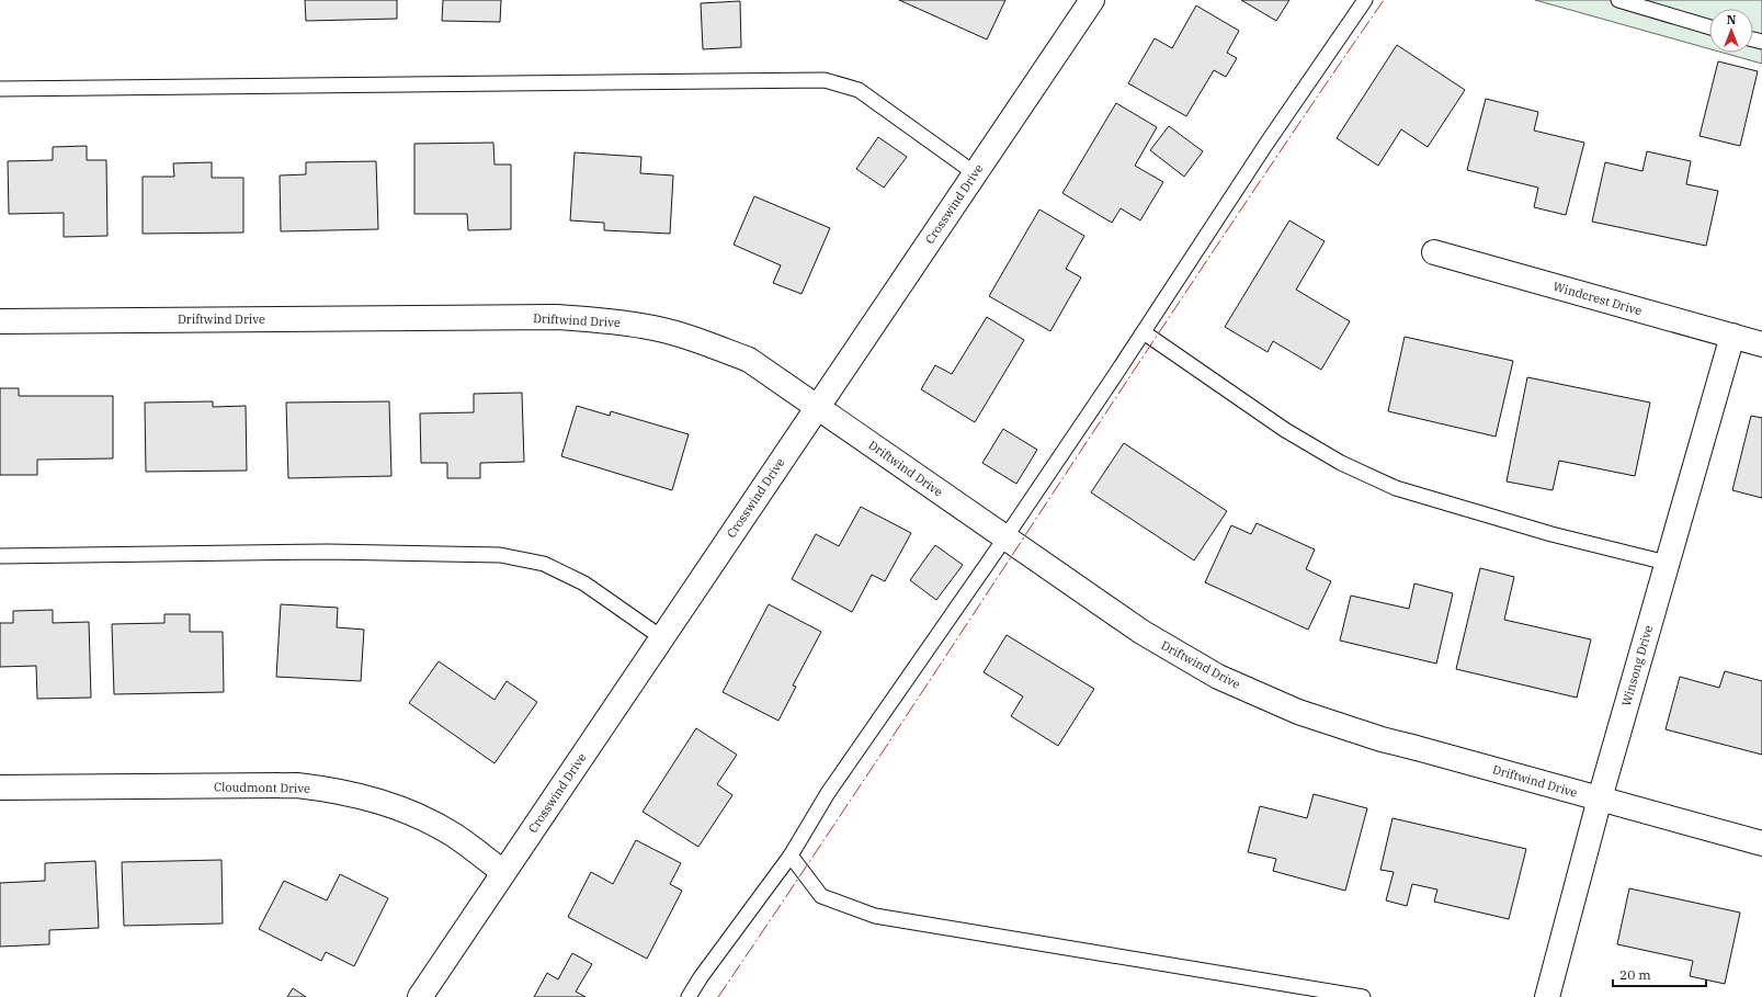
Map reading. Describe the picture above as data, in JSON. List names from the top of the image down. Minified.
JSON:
{"streets":{"street":["Crosswind Drive","Windcrest Drive","Driftwind Drive","Winsong Drive","Cloudmont Drive"]},"crossings":[["Crosswind Drive","Driftwind Drive"],["Crosswind Drive","Cloudmont Drive"],["Windcrest Drive","Winsong Drive"],["Driftwind Drive","Winsong Drive"]],"scale_bar":"20 m","north":"top"}
